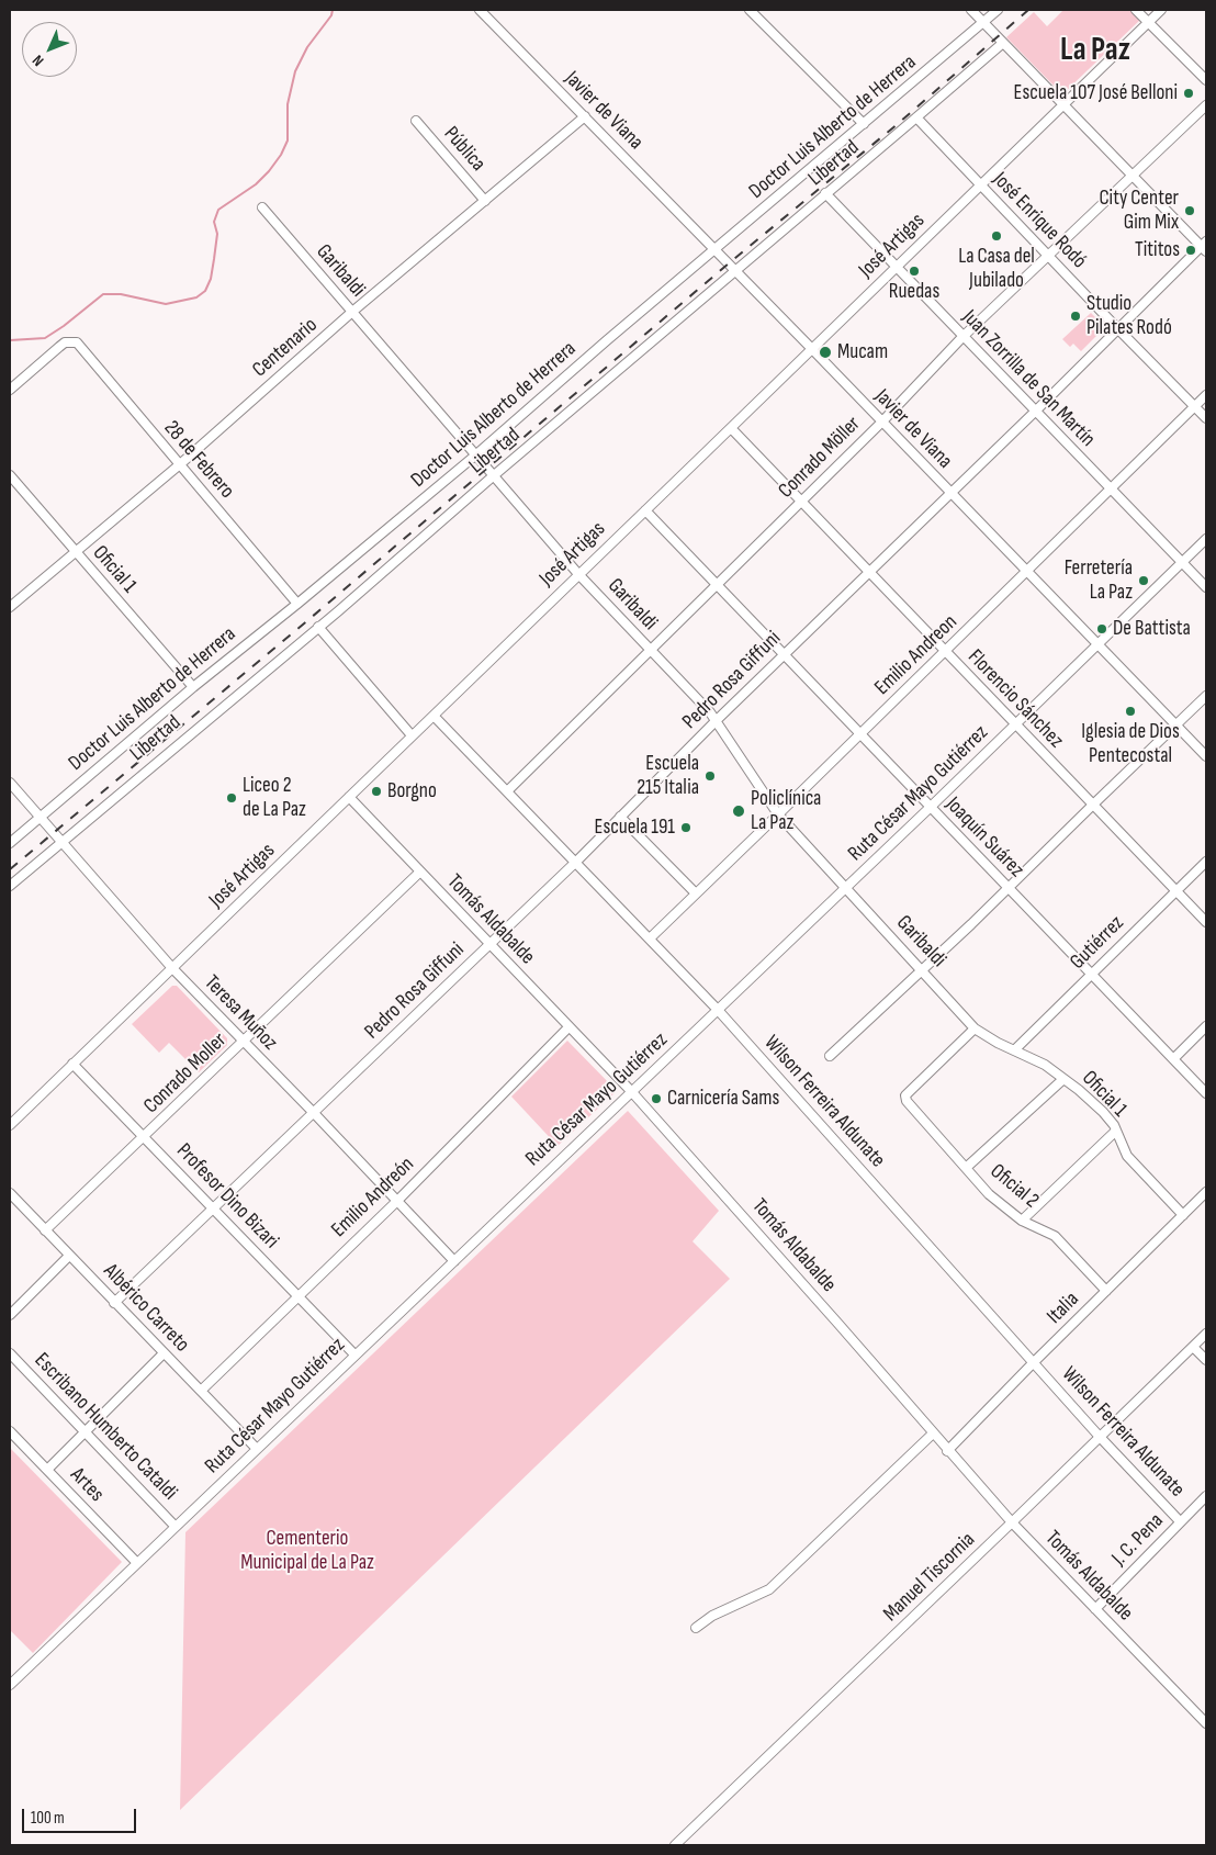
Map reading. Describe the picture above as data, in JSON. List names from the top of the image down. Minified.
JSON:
{"streets":{"street":["Javier de Viana","Doctor Luis Alberto de Herrera","Pública","Libertad","José Enrique Rodó","José Artigas","Garibaldi","Centenario","Juan Zorrilla de San Martín","Conrado Möller","28 de Febrero","Oficial 1","Emilio Andreon","Pedro Rosa Giffuni","Florencio Sánchez","Ruta César Mayo Gutiérrez","Joaquín Suárez","Tomás Aldabalde","Gutiérrez","Teresa Muñoz","Conrado Moller","Wilson Ferreira Aldunate","Oficial 2","Profesor Dino Bizari","Emilio Andreón","Albérico Carreto","Italia","Escribano Humberto Cataldi","Artes","J. C. Pena","Manuel Tiscornia"]},"crossings":[["Javier de Viana","Doctor Luis Alberto de Herrera"],["Javier de Viana","Libertad"],["Javier de Viana","José Artigas"],["Javier de Viana","Centenario"],["Javier de Viana","Conrado Möller"],["Javier de Viana","Emilio Andreon"],["Javier de Viana","Pedro Rosa Giffuni"],["Javier de Viana","Ruta César Mayo Gutiérrez"],["Doctor Luis Alberto de Herrera","Garibaldi"],["Doctor Luis Alberto de Herrera","28 de Febrero"],["Doctor Luis Alberto de Herrera","Oficial 1"],["Doctor Luis Alberto de Herrera","Teresa Muñoz"],["Pública","Centenario"],["Libertad","José Enrique Rodó"],["Libertad","Garibaldi"],["Libertad","Juan Zorrilla de San Martín"],["Libertad","Teresa Muñoz"],["José Enrique Rodó","José Artigas"],["José Enrique Rodó","Conrado Möller"],["José Enrique Rodó","Emilio Andreon"],["José Enrique Rodó","Pedro Rosa Giffuni"],["José Artigas","Garibaldi"],["José Artigas","Juan Zorrilla de San Martín"],["José Artigas","Florencio Sánchez"],["José Artigas","Joaquín Suárez"],["José Artigas","Tomás Aldabalde"],["José Artigas","Teresa Muñoz"],["José Artigas","Wilson Ferreira Aldunate"],["José Artigas","Profesor Dino Bizari"],["Garibaldi","Centenario"],["Garibaldi","Conrado Möller"],["Garibaldi","Oficial 1"],["Garibaldi","Emilio Andreon"],["Garibaldi","Pedro Rosa Giffuni"],["Garibaldi","Ruta César Mayo Gutiérrez"],["Garibaldi","Oficial 2"],["Centenario","28 de Febrero"],["Centenario","Oficial 1"],["Juan Zorrilla de San Martín","Conrado Möller"],["Juan Zorrilla de San Martín","Emilio Andreon"],["Juan Zorrilla de San Martín","Pedro Rosa Giffuni"],["Juan Zorrilla de San Martín","Ruta César Mayo Gutiérrez"],["Conrado Möller","Florencio Sánchez"],["Conrado Möller","Joaquín Suárez"],["Conrado Möller","Wilson Ferreira Aldunate"],["Oficial 1","Gutiérrez"],["Oficial 1","Oficial 2"],["Oficial 1","Italia"],["Emilio Andreon","Florencio Sánchez"],["Emilio Andreon","Joaquín Suárez"],["Emilio Andreon","Wilson Ferreira Aldunate"],["Pedro Rosa Giffuni","Florencio Sánchez"],["Pedro Rosa Giffuni","Joaquín Suárez"],["Pedro Rosa Giffuni","Tomás Aldabalde"],["Pedro Rosa Giffuni","Teresa Muñoz"],["Pedro Rosa Giffuni","Wilson Ferreira Aldunate"],["Pedro Rosa Giffuni","Profesor Dino Bizari"],["Pedro Rosa Giffuni","Albérico Carreto"],["Florencio Sánchez","Ruta César Mayo Gutiérrez"],["Florencio Sánchez","Gutiérrez"],["Ruta César Mayo Gutiérrez","Joaquín Suárez"],["Ruta César Mayo Gutiérrez","Tomás Aldabalde"],["Ruta César Mayo Gutiérrez","Teresa Muñoz"],["Ruta César Mayo Gutiérrez","Wilson Ferreira Aldunate"],["Ruta César Mayo Gutiérrez","Profesor Dino Bizari"],["Ruta César Mayo Gutiérrez","Albérico Carreto"],["Ruta César Mayo Gutiérrez","Escribano Humberto Cataldi"],["Ruta César Mayo Gutiérrez","Artes"],["Joaquín Suárez","Gutiérrez"],["Tomás Aldabalde","Conrado Moller"],["Tomás Aldabalde","Emilio Andreón"],["Tomás Aldabalde","Italia"],["Tomás Aldabalde","J. C. Pena"],["Tomás Aldabalde","Manuel Tiscornia"],["Teresa Muñoz","Conrado Moller"],["Teresa Muñoz","Emilio Andreón"],["Conrado Moller","Profesor Dino Bizari"],["Conrado Moller","Albérico Carreto"],["Wilson Ferreira Aldunate","Italia"],["Wilson Ferreira Aldunate","J. C. Pena"],["Wilson Ferreira Aldunate","Manuel Tiscornia"],["Oficial 2","Italia"],["Profesor Dino Bizari","Emilio Andreón"],["Emilio Andreón","Albérico Carreto"]],"districts":["La Paz"],"parks":["Cementerio Municipal de La Paz"],"places":["Escuela 107 José Belloni","City Center Gim Mix","La Casa del Jubilado","Tititos","Ruedas","Studio Pilates Rodó","Mucam","Ferretería La Paz","De Battista","Iglesia de Dios Pentecostal","Escuela 215 Italia","Borgno","Liceo 2 de La Paz","Policlínica La Paz","Escuela 191","Carnicería Sams"],"scale_bar":"100 m","north":"bottom left"}
